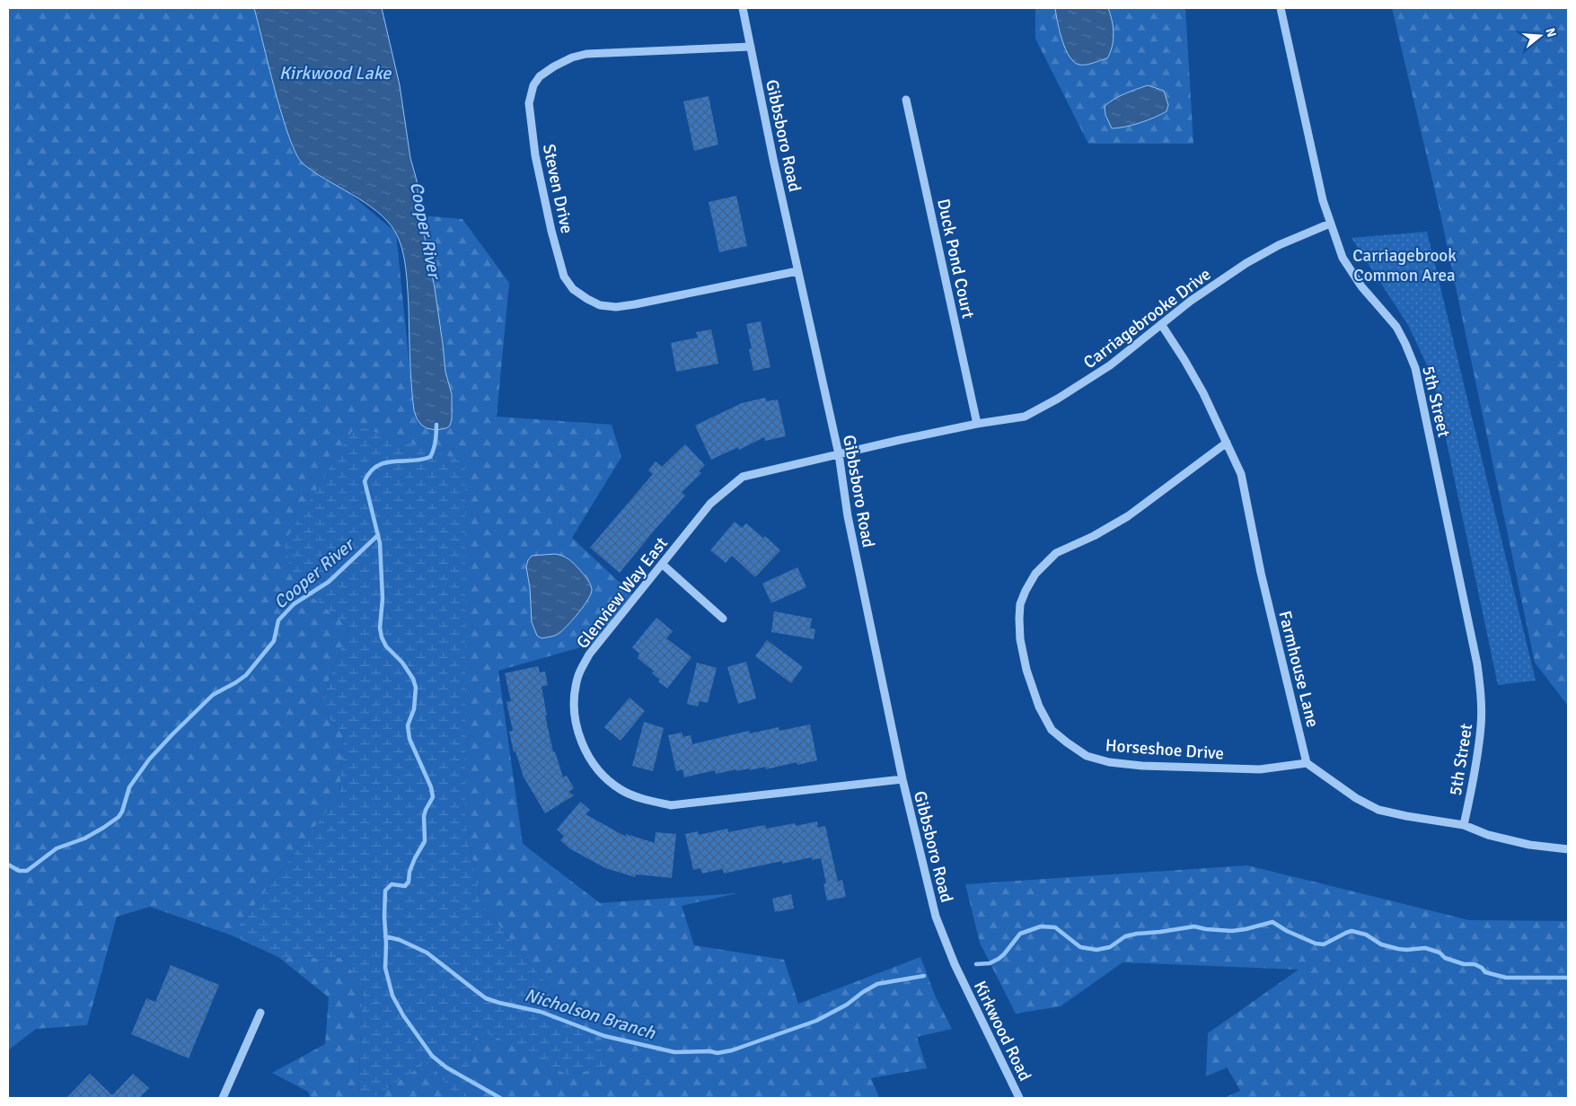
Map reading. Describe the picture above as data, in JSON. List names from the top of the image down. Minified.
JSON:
{"streets":{"street":["Gibbsboro Road","Steven Drive","Duck Pond Court","Carriagebrooke Drive","5th Street","Glenview Way East","Farmhouse Lane","Horseshoe Drive","Kirkwood Road"]},"crossings":[["Gibbsboro Road","Steven Drive"],["Gibbsboro Road","Carriagebrooke Drive"],["Gibbsboro Road","Glenview Way East"],["Gibbsboro Road","Kirkwood Road"],["Duck Pond Court","Carriagebrooke Drive"],["Carriagebrooke Drive","5th Street"],["Carriagebrooke Drive","Glenview Way East"],["Carriagebrooke Drive","Farmhouse Lane"],["Farmhouse Lane","Horseshoe Drive"]],"water":["Kirkwood Lake","Cooper River","Nicholson Branch"],"parks":["Carriagebrook Common Area"],"north":"right"}
